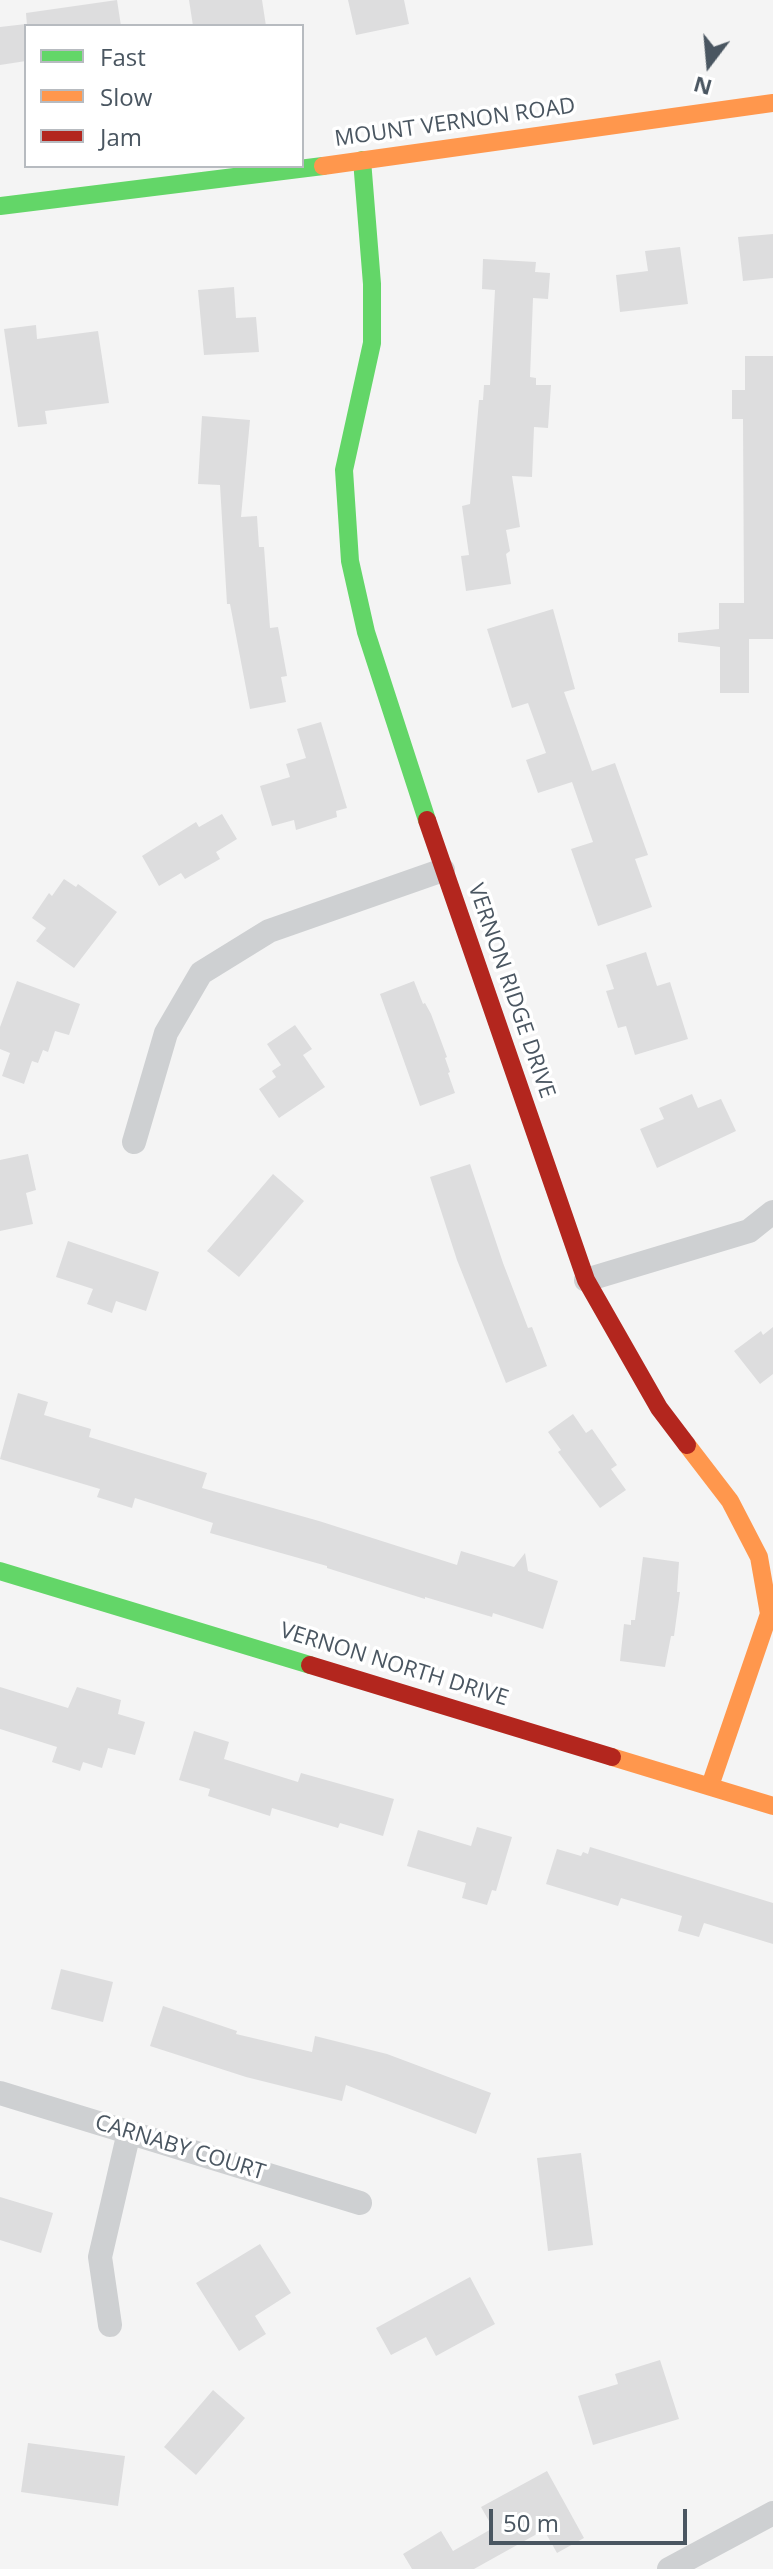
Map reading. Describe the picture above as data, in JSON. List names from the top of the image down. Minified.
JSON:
{"streets":{"street":["MOUNT VERNON ROAD","VERNON RIDGE DRIVE","VERNON NORTH DRIVE","CARNABY COURT"]},"crossings":[["MOUNT VERNON ROAD","VERNON RIDGE DRIVE"],["VERNON RIDGE DRIVE","VERNON NORTH DRIVE"]],"legend":["Fast","Slow","Jam"],"scale_bar":"50 m","north":"bottom"}
